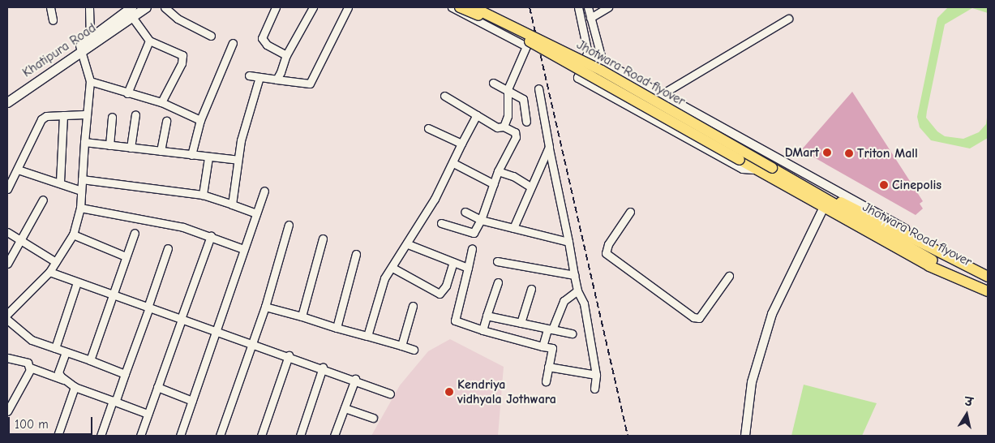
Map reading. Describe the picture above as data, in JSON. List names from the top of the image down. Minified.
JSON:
{"streets":{"main road":["Khatipura Road","Jhotwara Road flyover"]},"places":["DMart","Triton Mall","Cinepolis","Kendriya vidhyala Jothwara"],"scale_bar":"100 m","north":"top"}
